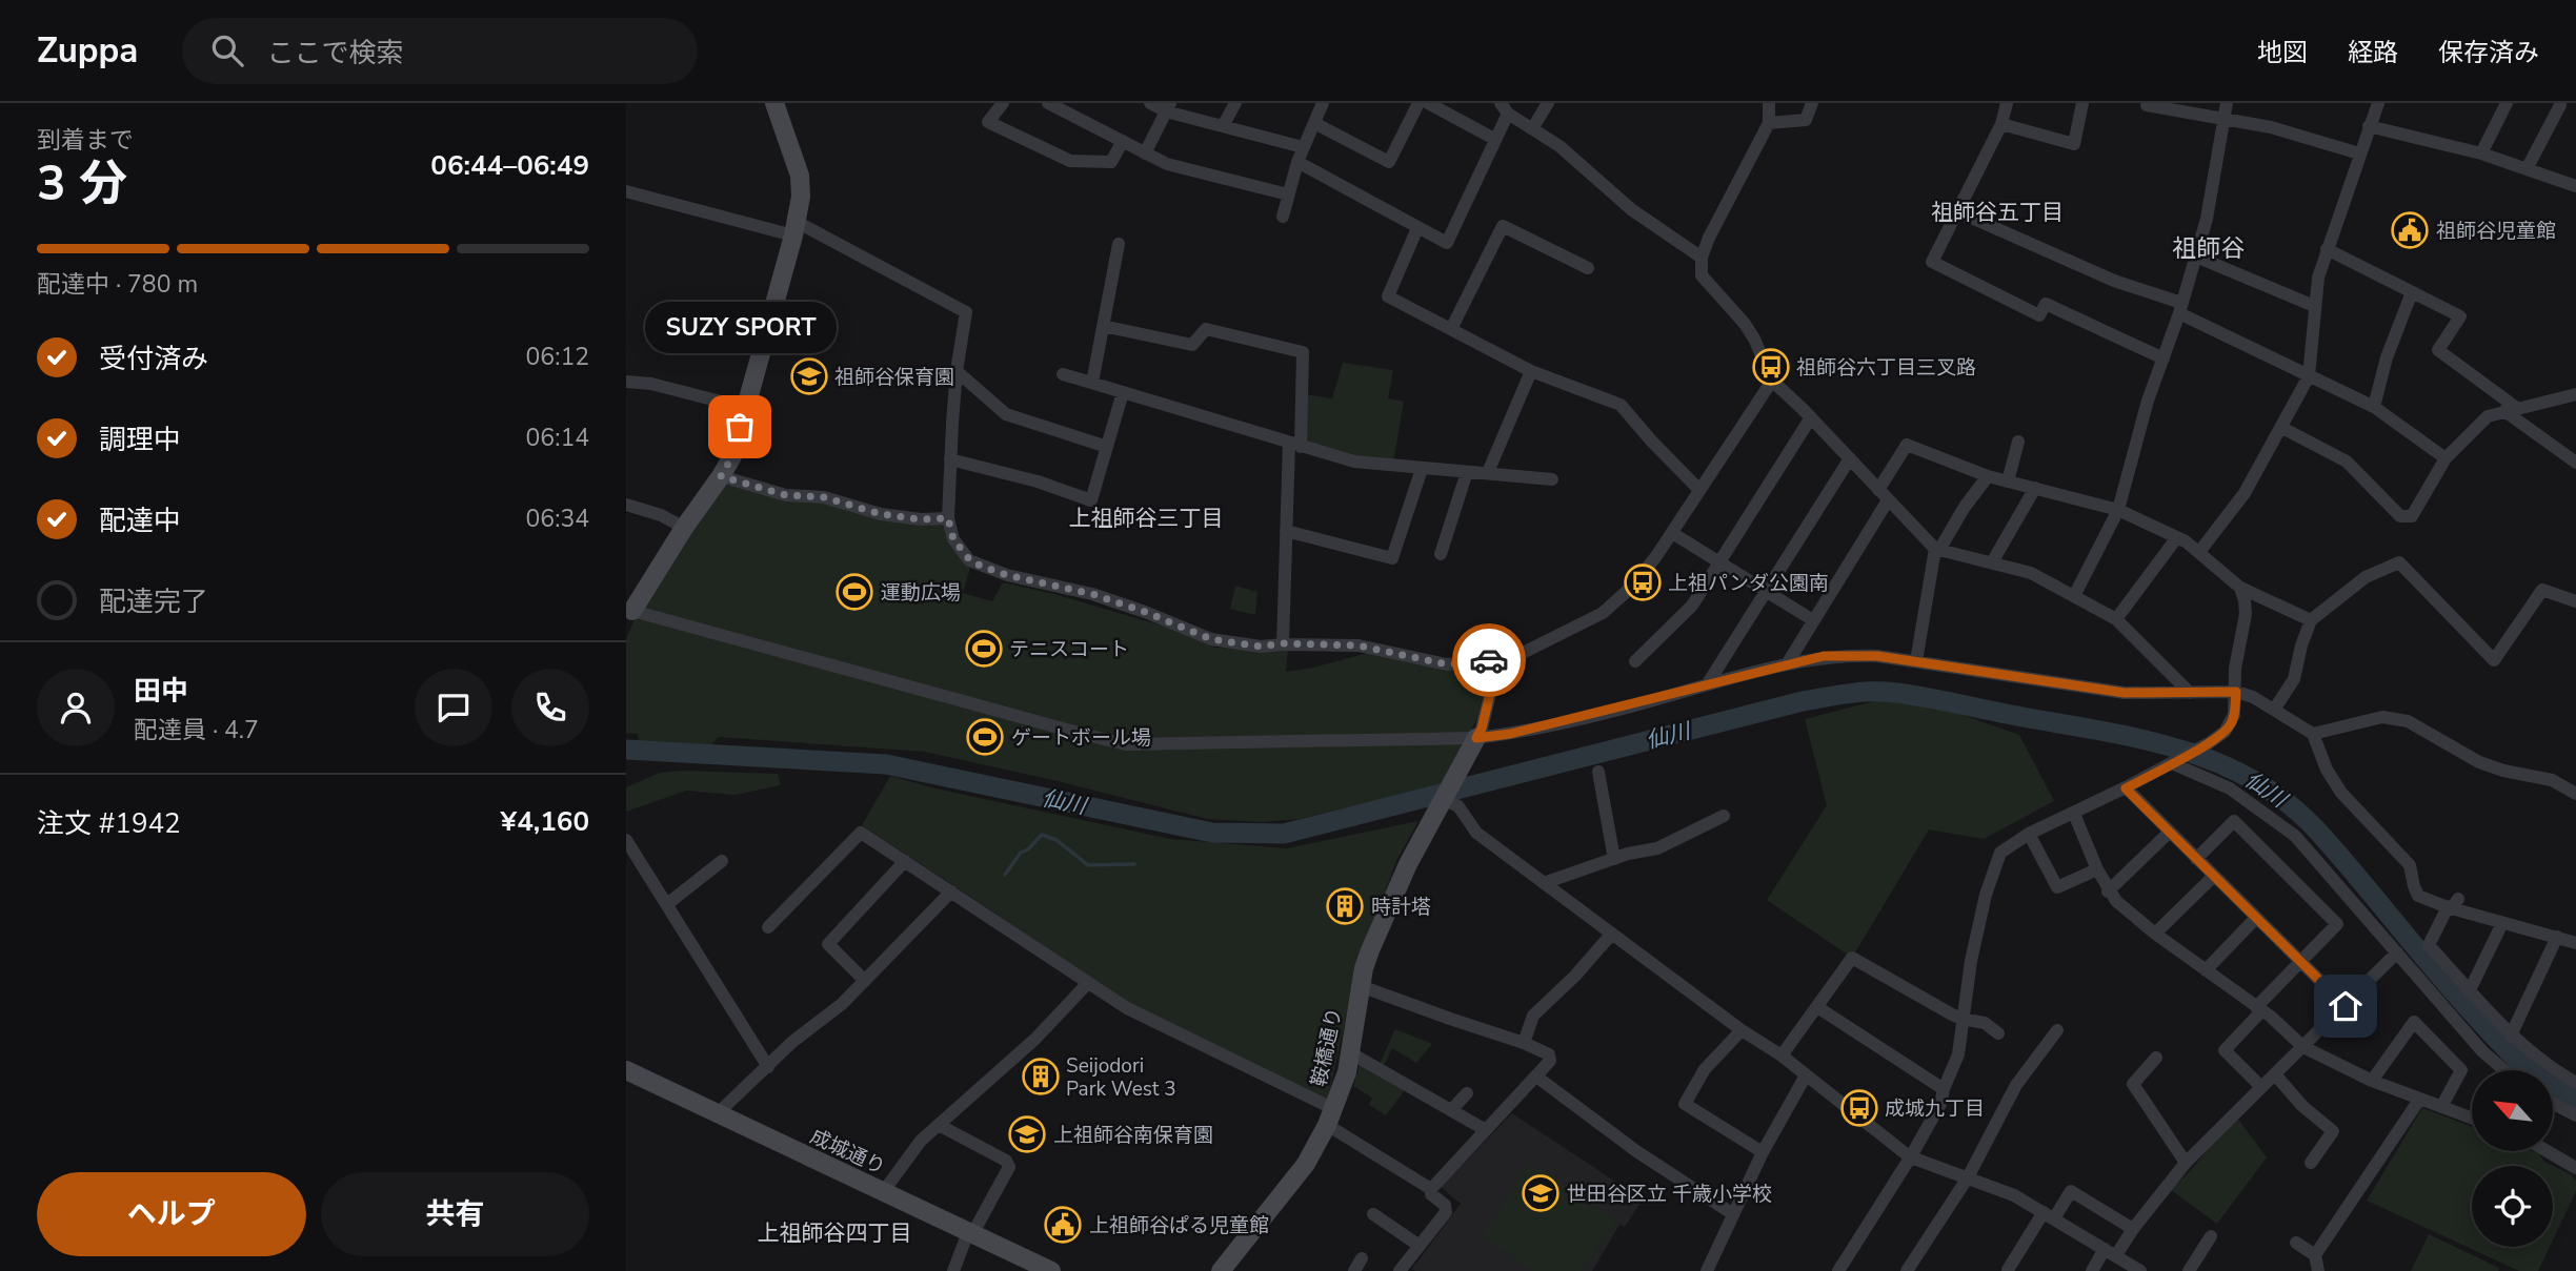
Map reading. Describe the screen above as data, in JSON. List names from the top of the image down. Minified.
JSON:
{"streets":{"street":["鞍橋通り","成城通り"]},"districts":["祖師谷五丁目","祖師谷","上祖師谷三丁目","上祖師谷四丁目"],"water":["仙川"],"places":{"public building":["祖師谷児童館","上祖師谷ぱる児童館"],"bus stop":["祖師谷六丁目三叉路","上祖パンダ公園南","成城九丁目"],"school or university":["祖師谷保育園","上祖師谷南保育園","世田谷区立 千歳小学校"],"other":["SUZY SPORT"],"sports":["運動広場","テニスコート","ゲートボール場"],"building":["時計塔","Seijodori Park West 3"]},"north":"top left","page":{"header":"Zuppa","search":"ここで検索","nav":["地図","経路","保存済み"],"heading":["3 分","到着まで","06:44–06:49"],"panel":["田中","配達員 · 4.7","注文 #1942","¥4,160"],"bar":"配達中 · 780 m","bubble":"SUZY SPORT","list":[["受付済み","06:12"],["調理中","06:14"],["配達中","06:34"],"配達完了"],"buttons":["ヘルプ","共有"]}}
